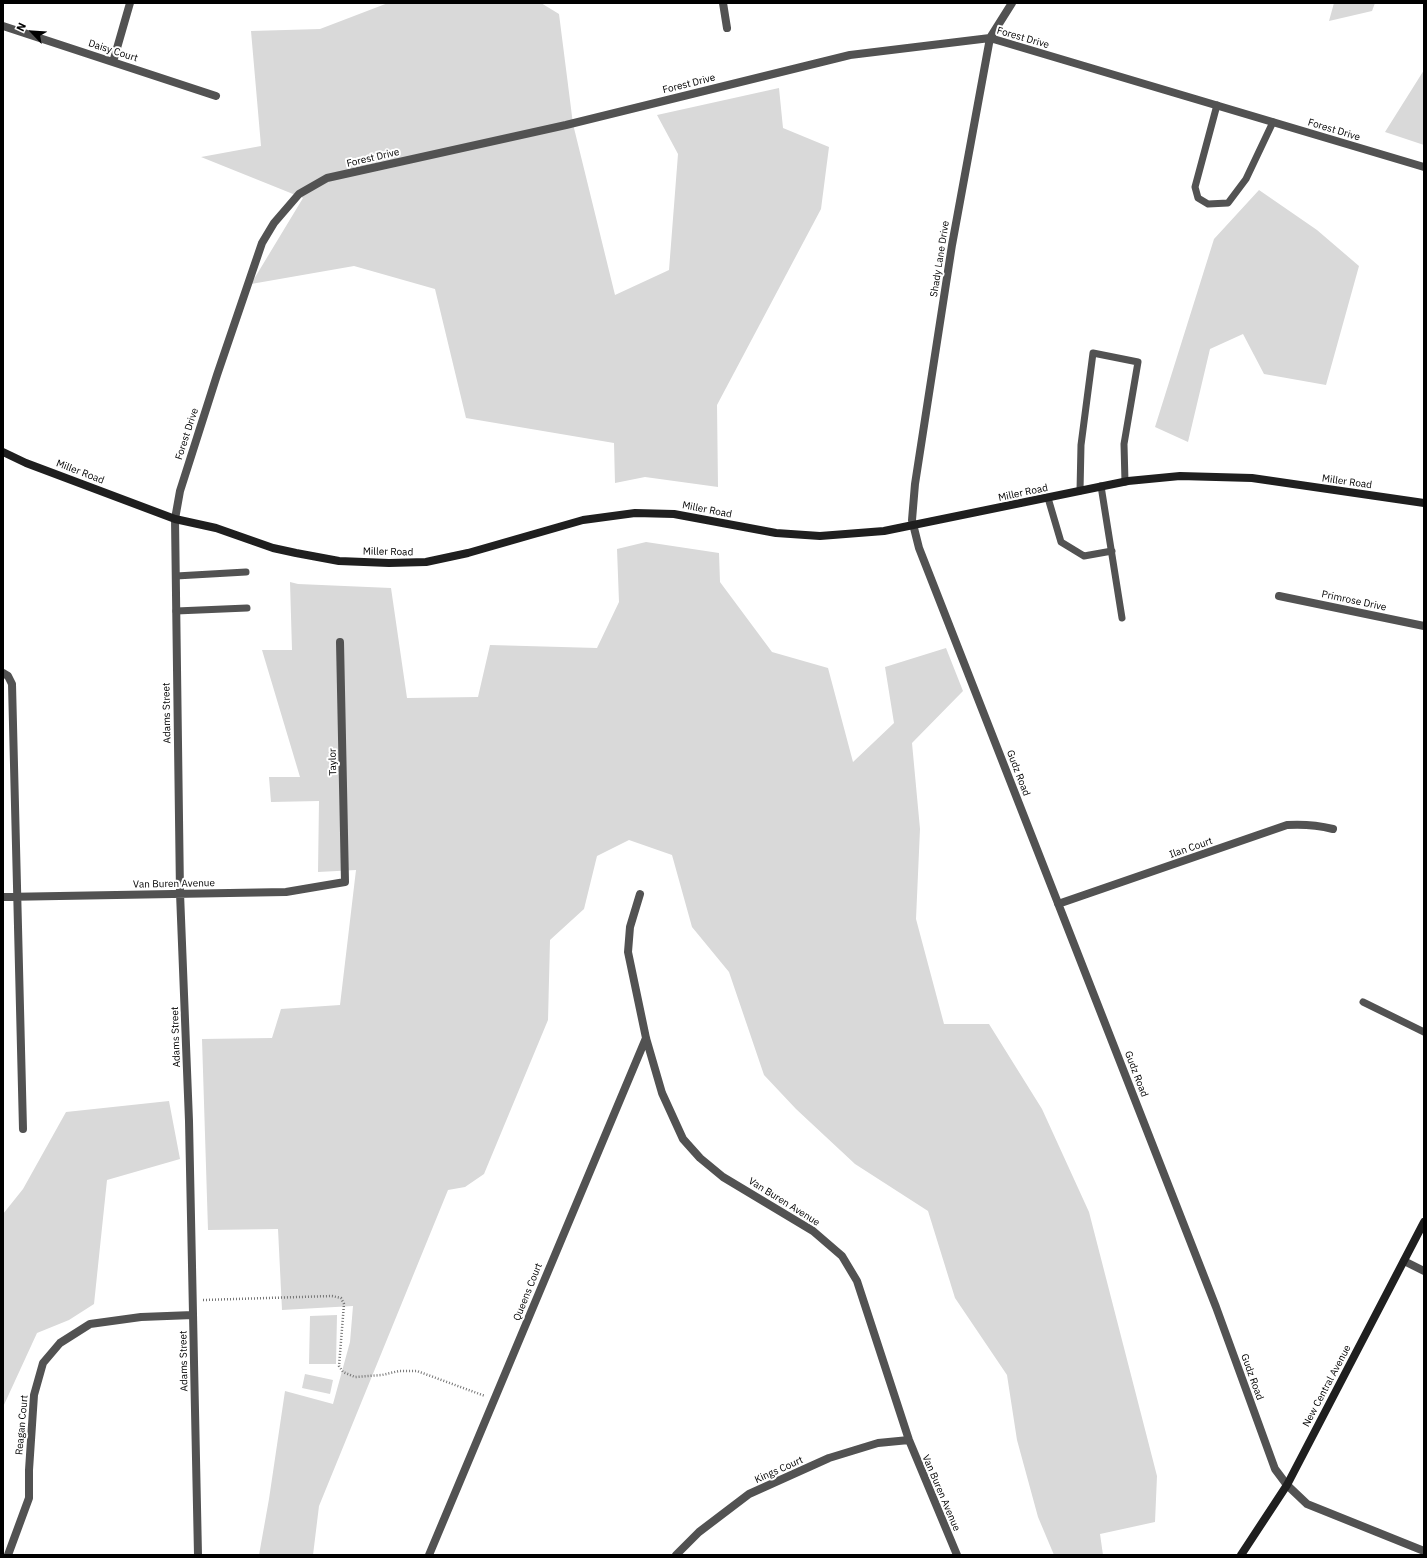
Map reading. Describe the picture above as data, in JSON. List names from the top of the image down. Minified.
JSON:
{"streets":{"street":["Forest Drive","Daisy Court","Shady Lane Drive","Miller Road","Primrose Drive","Adams Street","Taylor","Gudz Road","Ilan Court","Van Buren Avenue","Queens Court","New Central Avenue","Reagan Court","Kings Court"]},"crossings":[["Forest Drive","Shady Lane Drive"],["Forest Drive","Miller Road"],["Forest Drive","Adams Street"],["Shady Lane Drive","Miller Road"],["Shady Lane Drive","Gudz Road"],["Miller Road","Adams Street"],["Miller Road","Gudz Road"],["Adams Street","Van Buren Avenue"],["Adams Street","Reagan Court"],["Taylor","Van Buren Avenue"],["Gudz Road","Ilan Court"],["Gudz Road","New Central Avenue"],["Van Buren Avenue","Queens Court"],["Van Buren Avenue","Kings Court"]],"north":"top left"}
